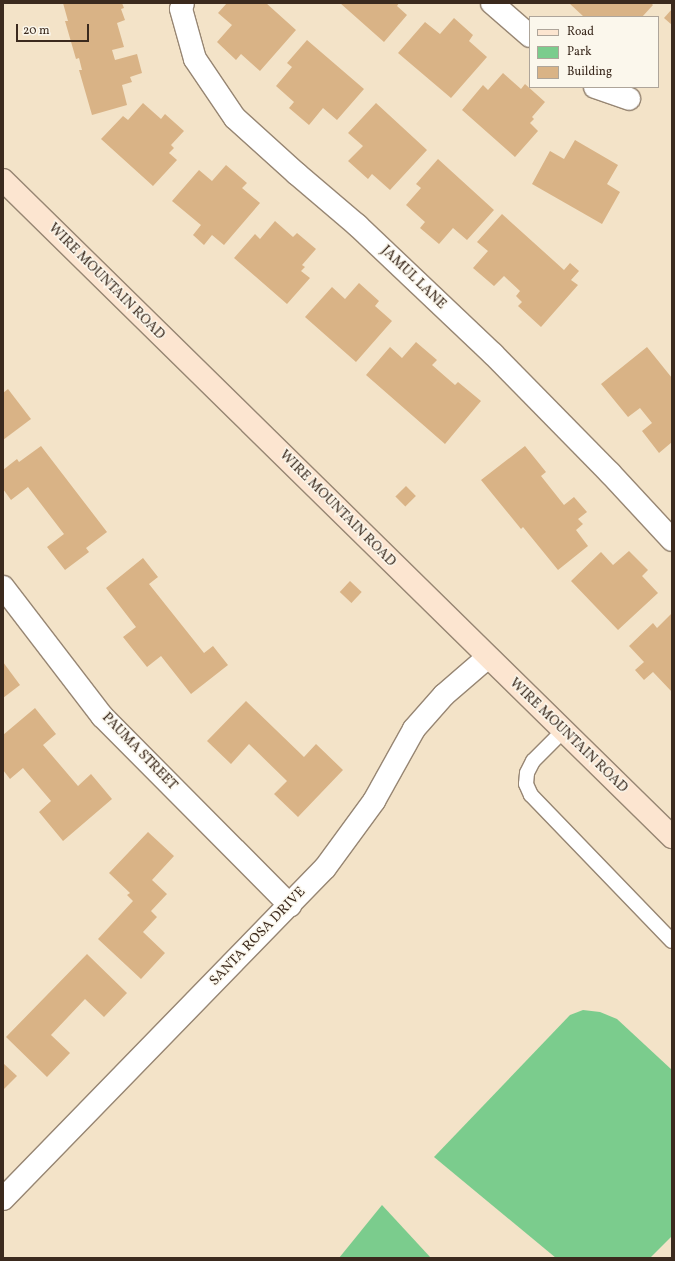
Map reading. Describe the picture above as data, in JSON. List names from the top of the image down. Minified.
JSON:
{"streets":{"main road":["WIRE MOUNTAIN ROAD"],"street":["JAMUL LANE","PAUMA STREET","SANTA ROSA DRIVE"]},"crossings":[["WIRE MOUNTAIN ROAD","SANTA ROSA DRIVE"],["PAUMA STREET","SANTA ROSA DRIVE"]],"legend":["Road","Park","Building"],"scale_bar":"20 m"}
